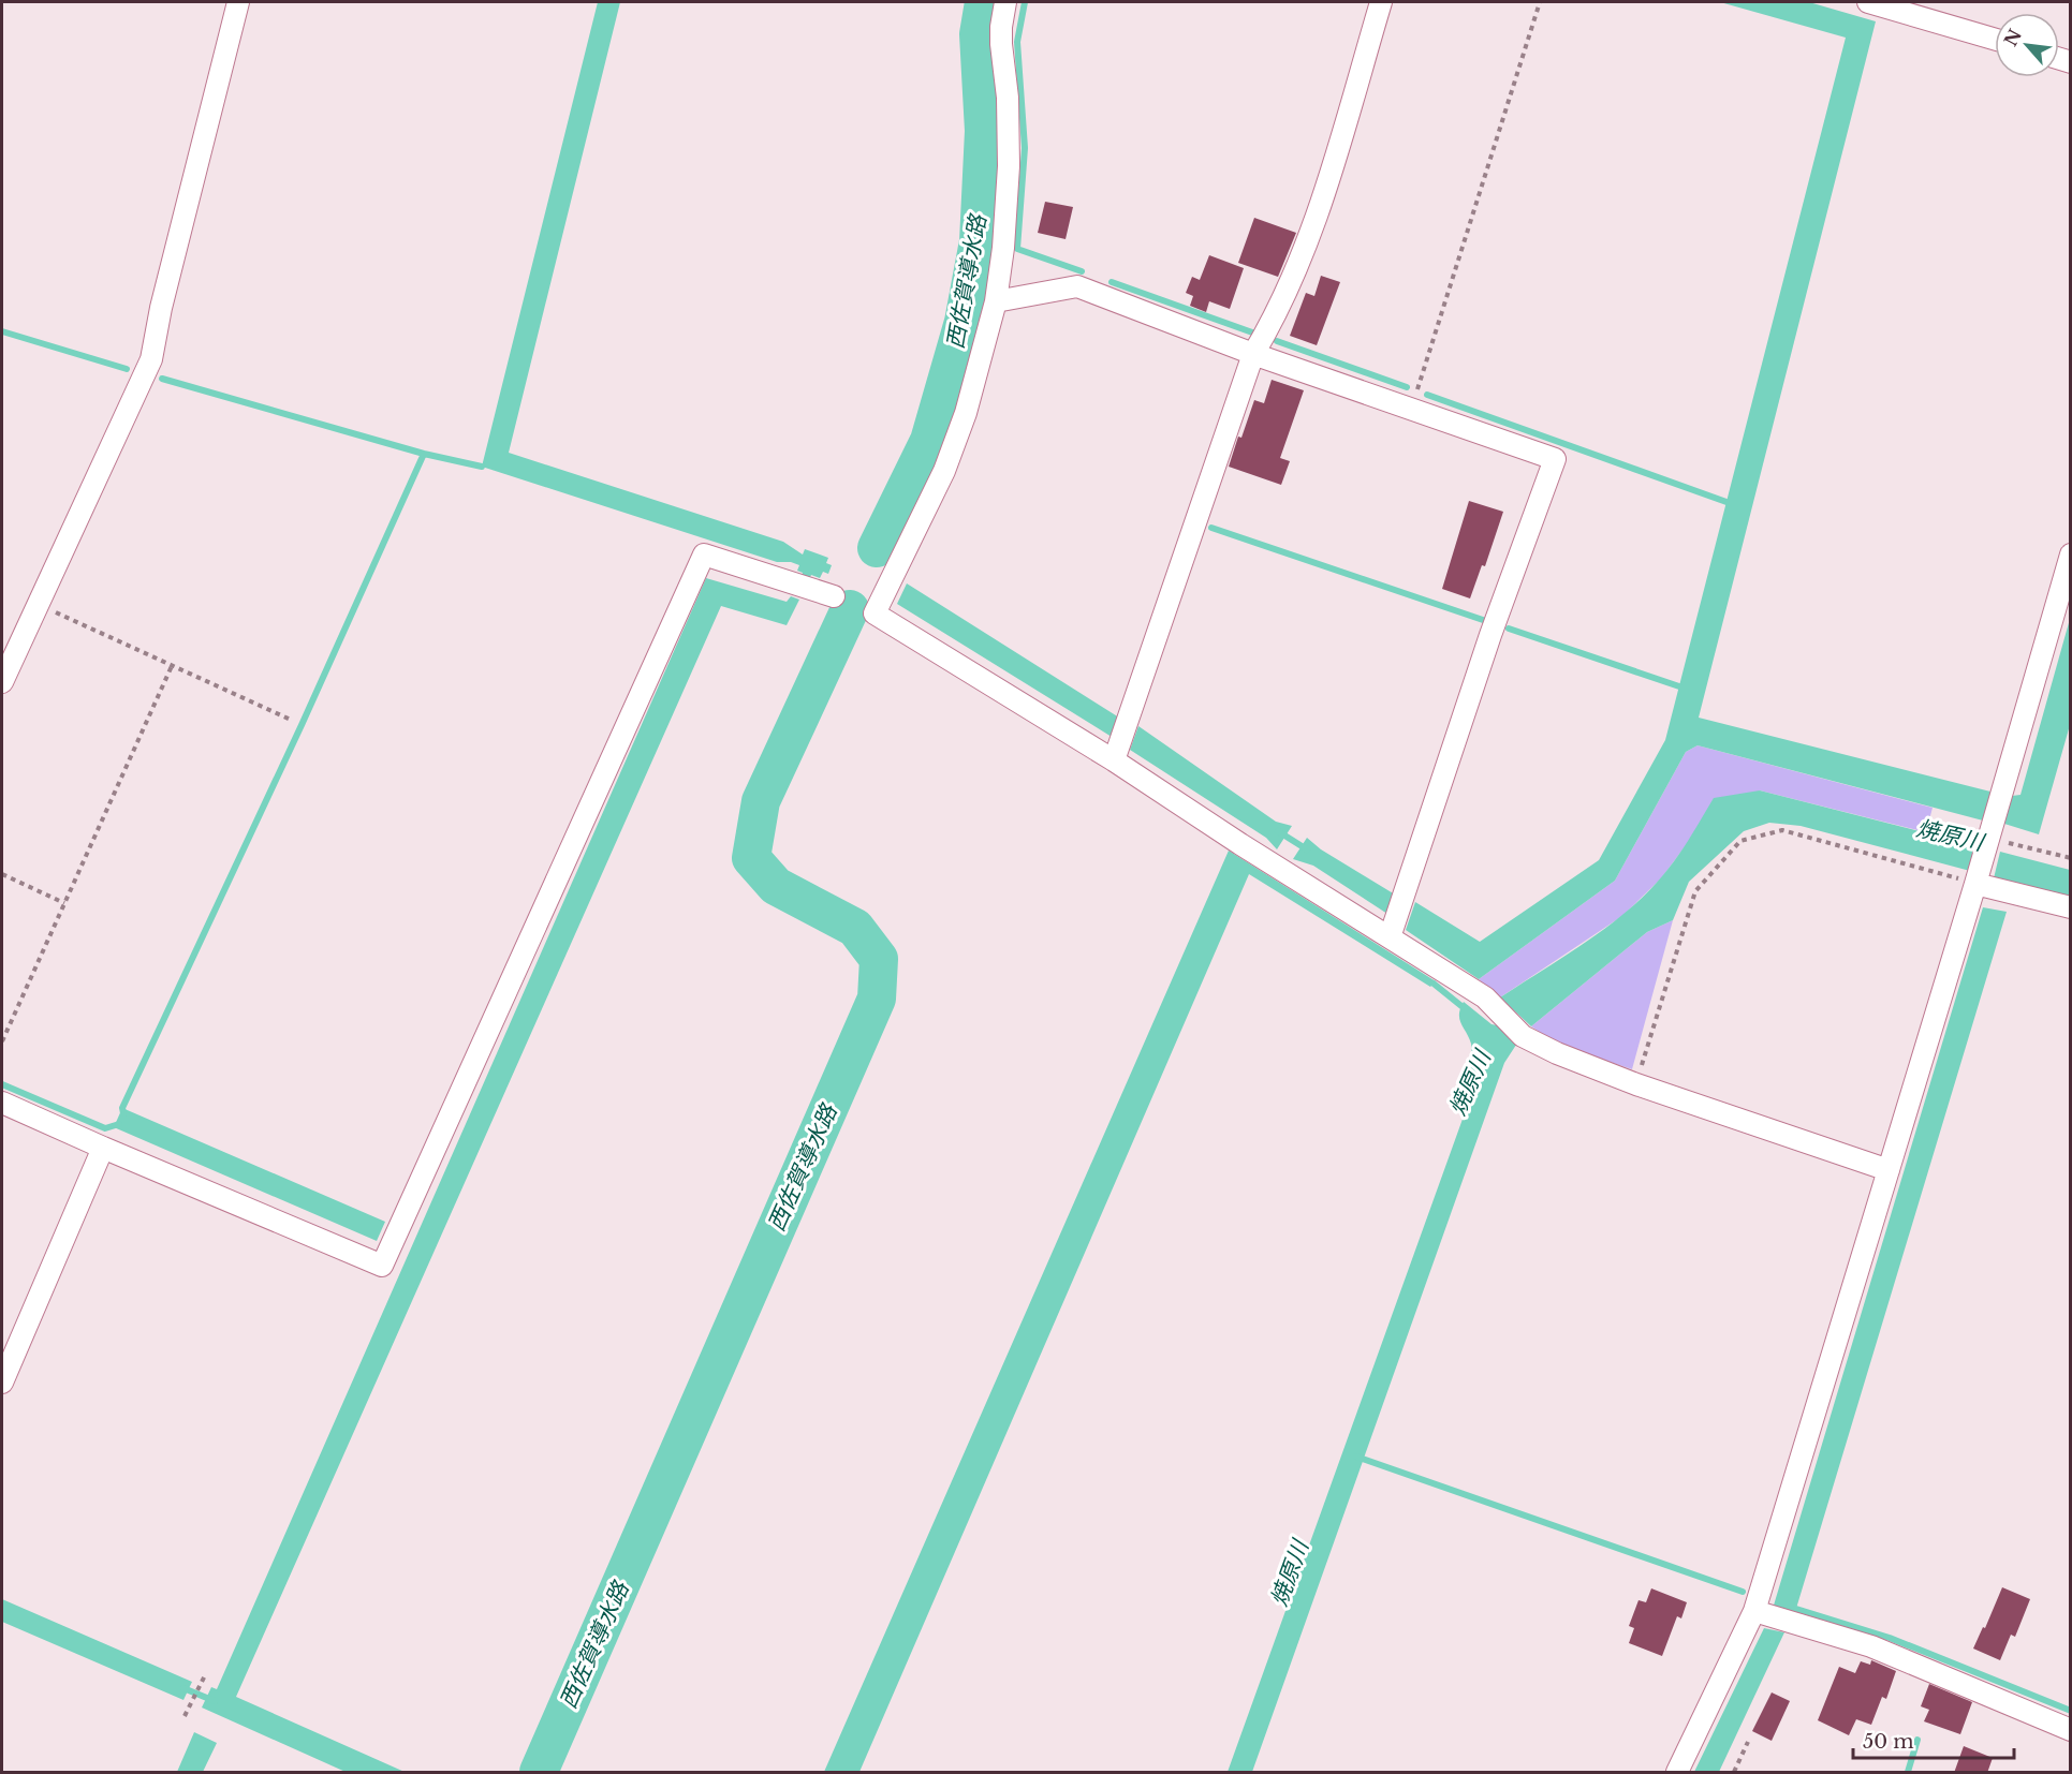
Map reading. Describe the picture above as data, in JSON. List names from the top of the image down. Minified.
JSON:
{"water":["西佐賀導水路","焼原川"],"scale_bar":"50 m","north":"top left"}
